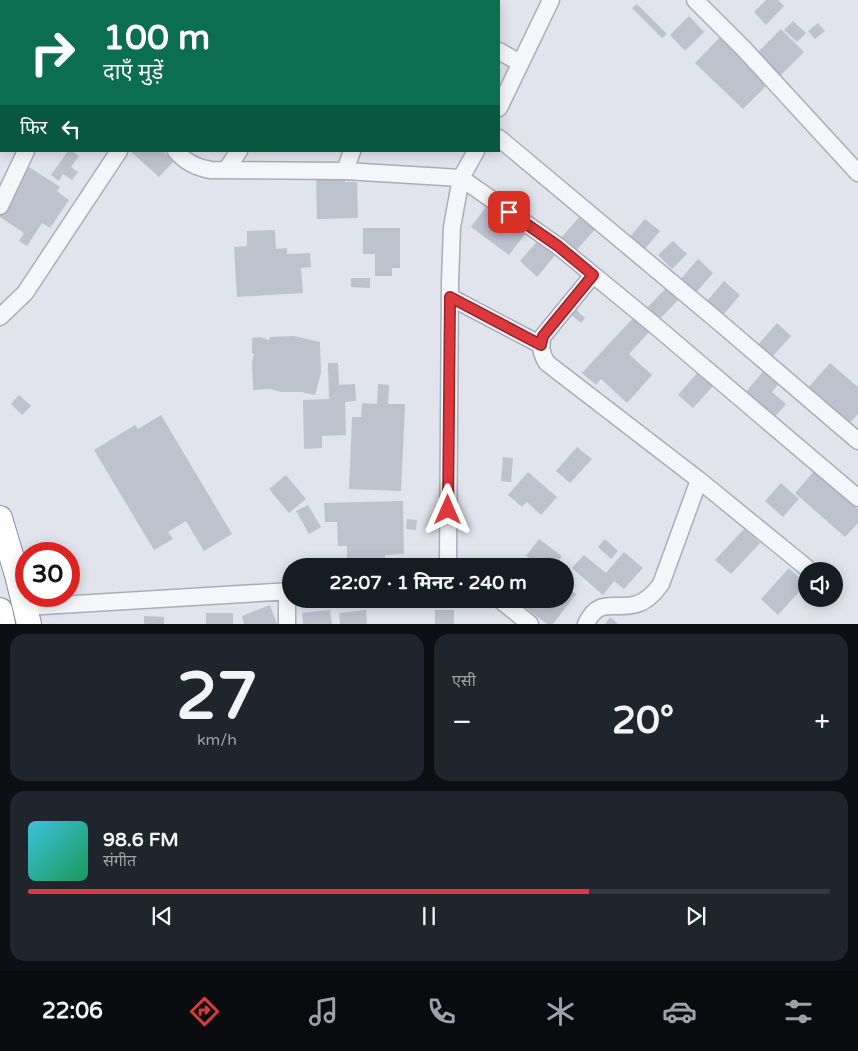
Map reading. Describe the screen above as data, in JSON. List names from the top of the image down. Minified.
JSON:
{"page":{"turn":["100 m","दाएँ मुड़ें"],"then":"फिर","limit":"30","trip":"22:07 · 1 मिनट · 240 m","tile":[["27","km/h"],"एसी"],"heat":["−","20°","+"],"song":["98.6 FM","संगीत"],"tabs":"22:06"}}
